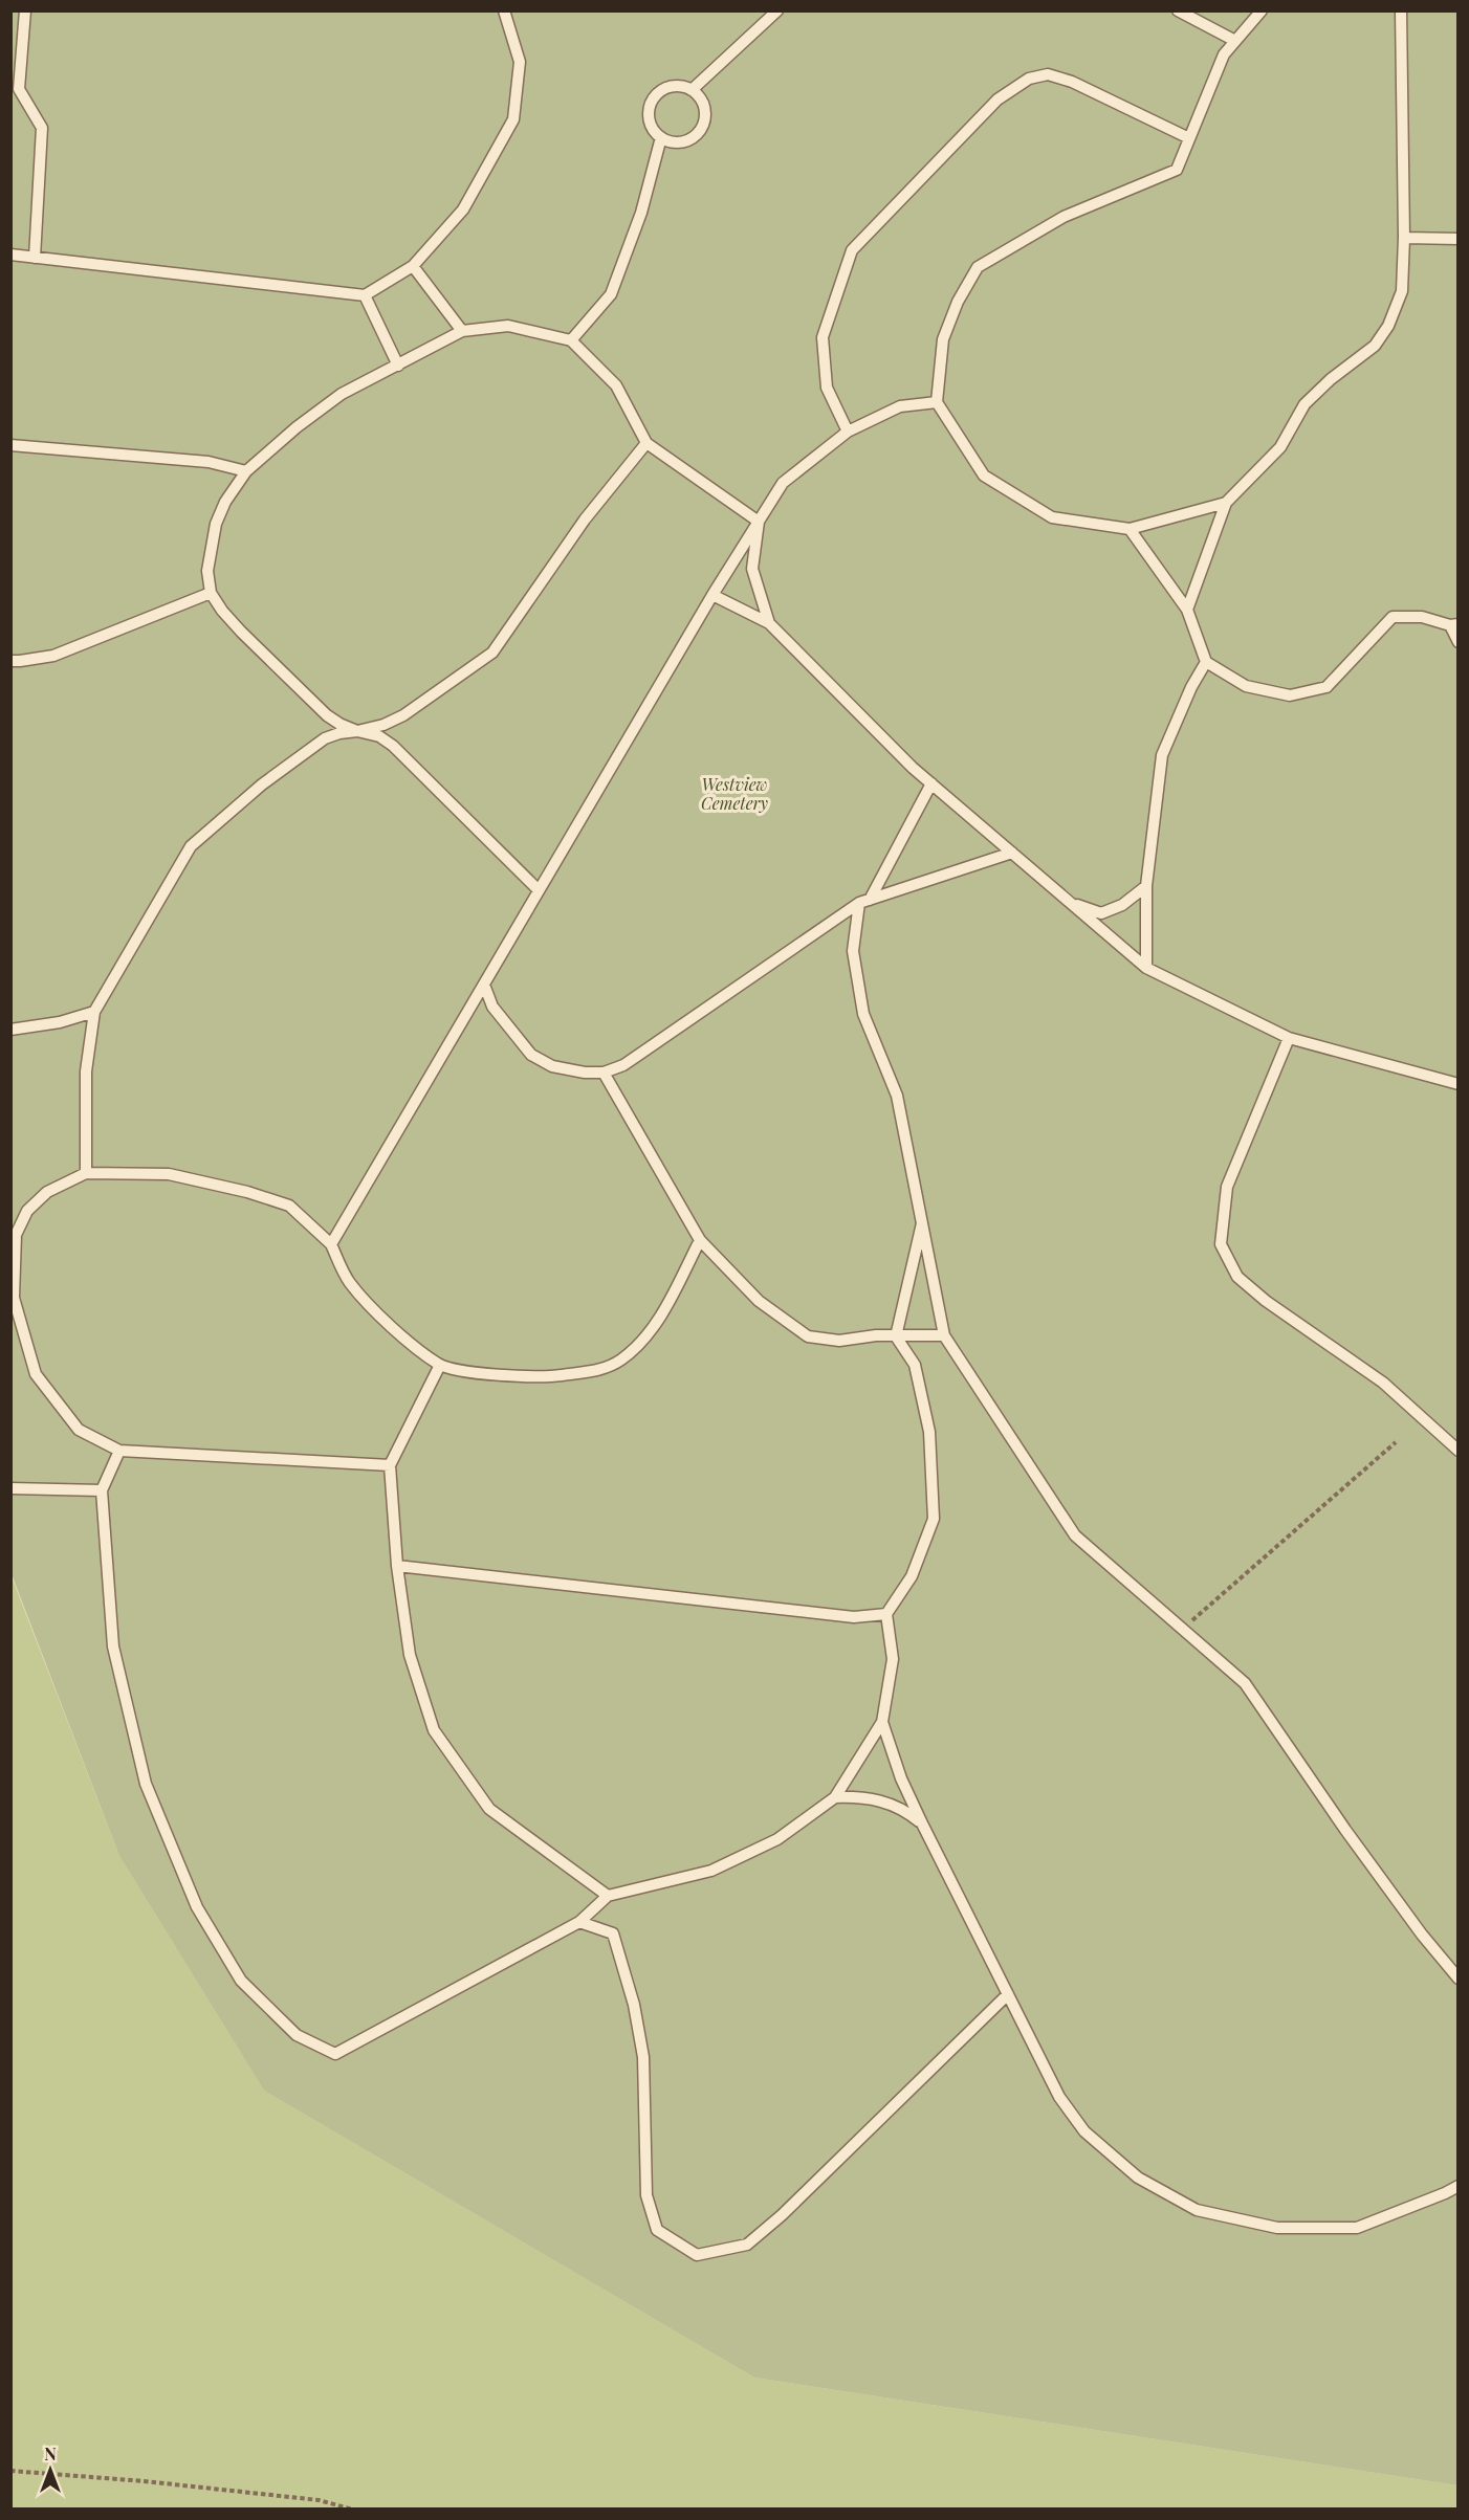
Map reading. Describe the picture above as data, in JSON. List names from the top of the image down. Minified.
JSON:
{"parks":["Westview Cemetery"],"north":"top"}
